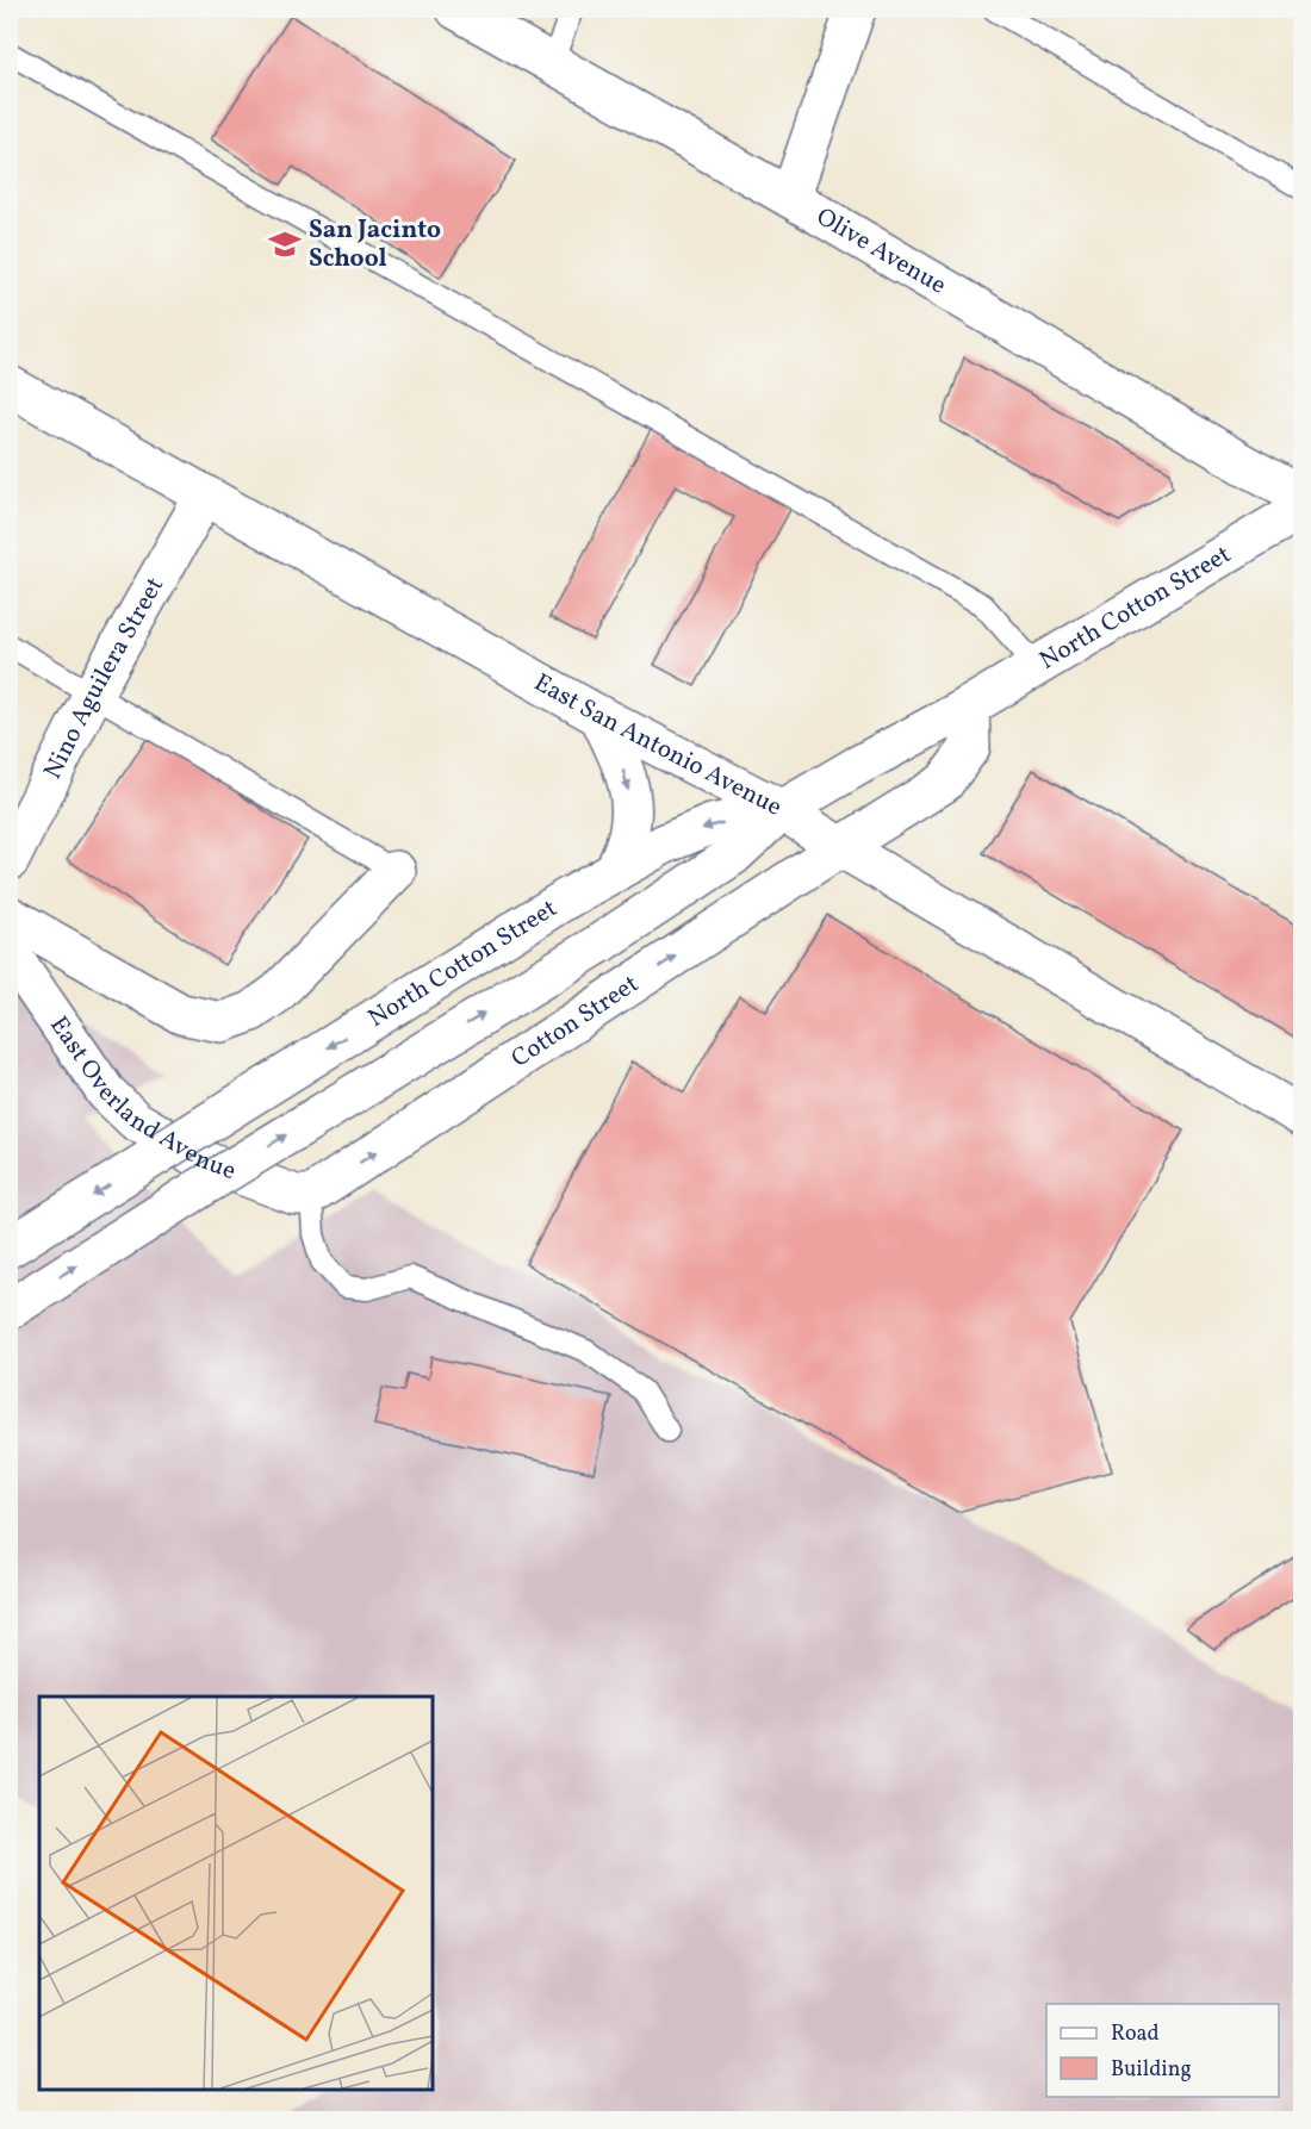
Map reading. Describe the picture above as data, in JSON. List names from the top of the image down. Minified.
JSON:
{"streets":{"street":["Olive Avenue","North Cotton Street","Nino Aguilera Street","East San Antonio Avenue","Cotton Street","East Overland Avenue"]},"crossings":[["North Cotton Street","East San Antonio Avenue"],["Nino Aguilera Street","East San Antonio Avenue"],["East San Antonio Avenue","Cotton Street"],["Cotton Street","East Overland Avenue"]],"one_way":["Cotton Street"],"places":{"school or university":["San Jacinto School"]},"legend":["Road","Building"]}
